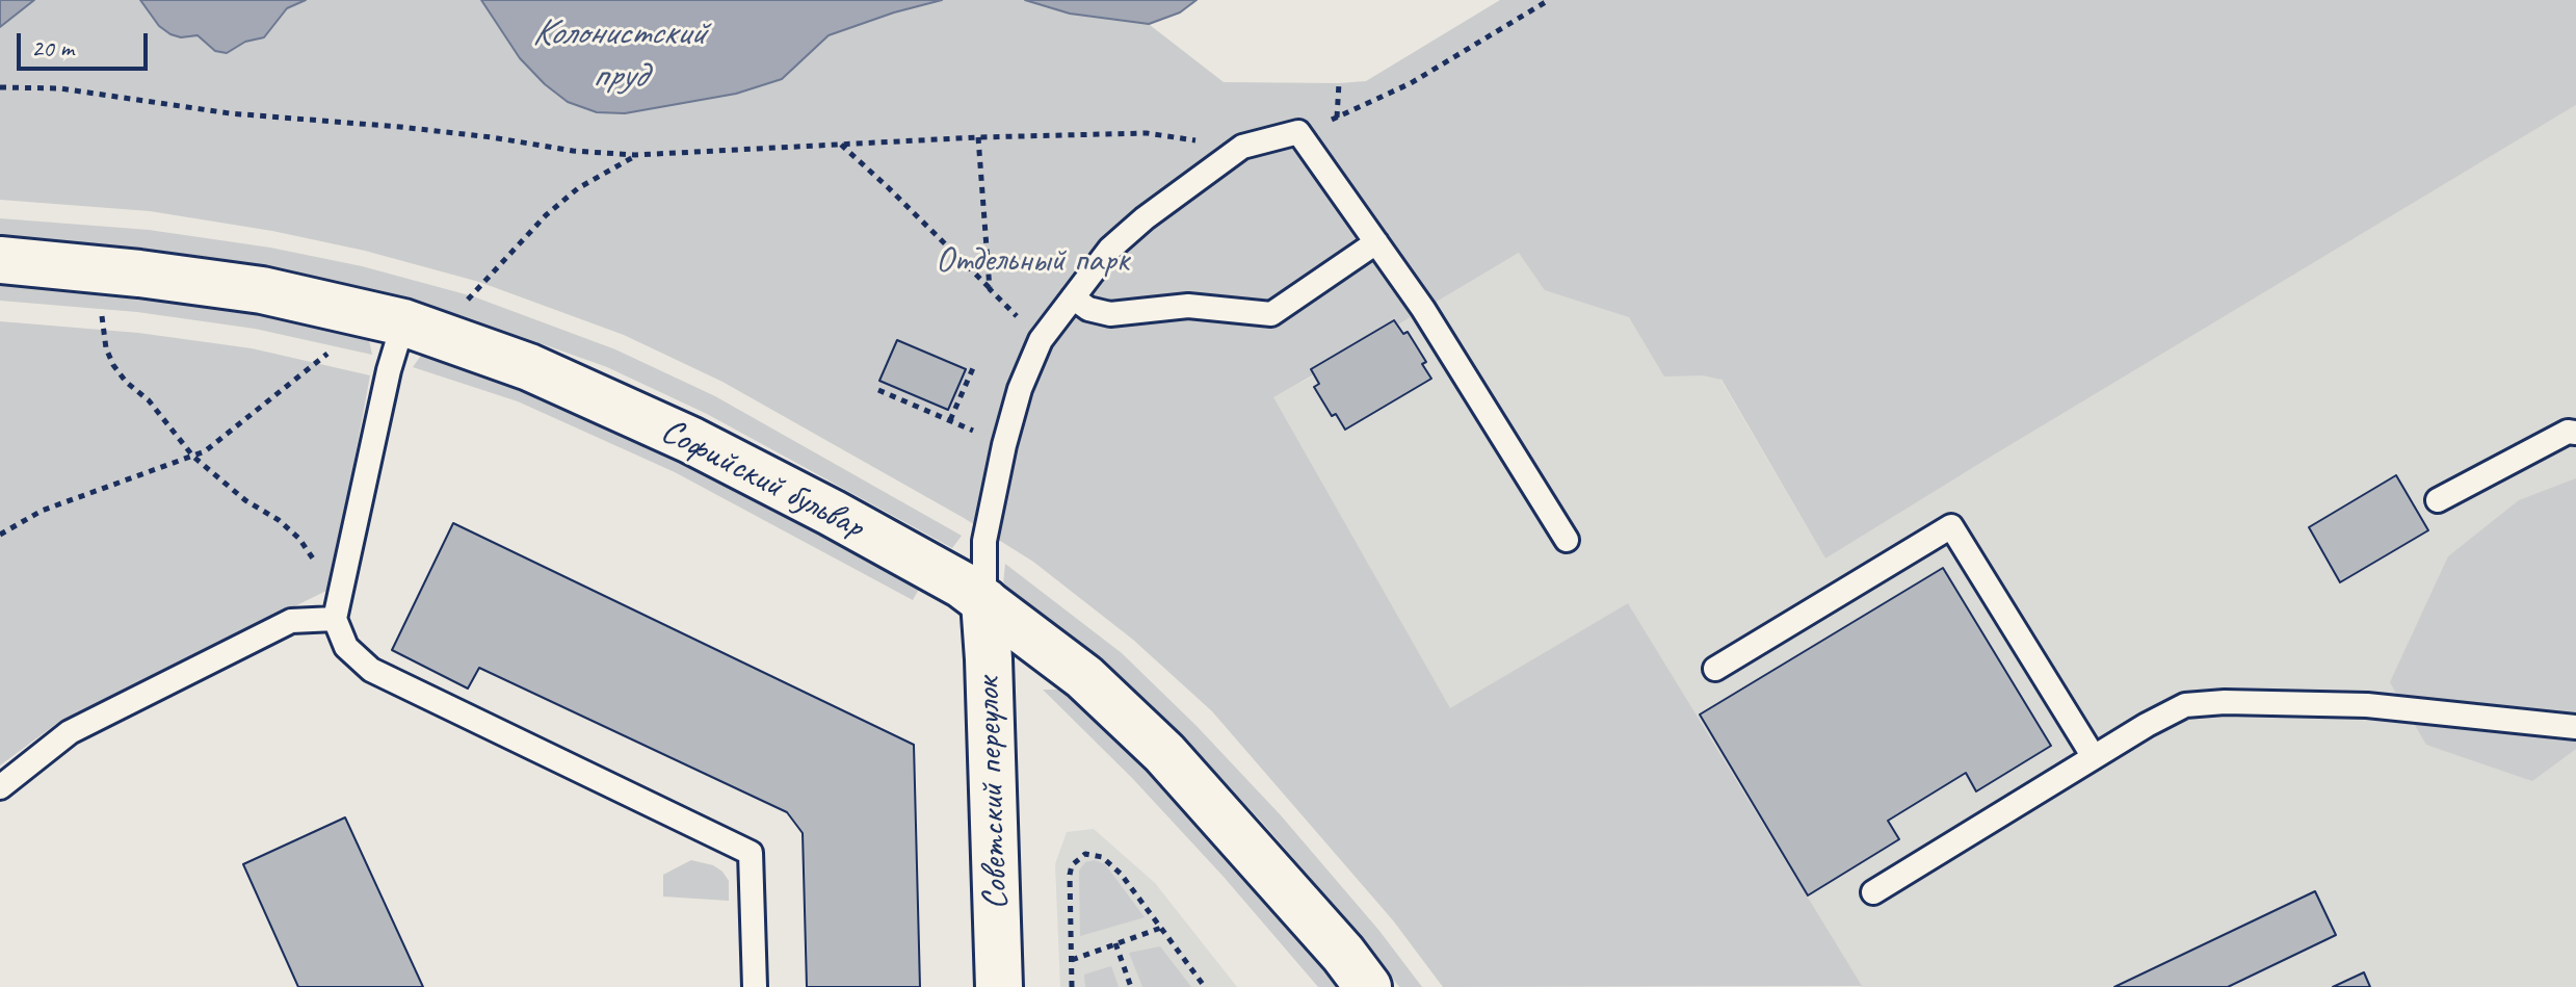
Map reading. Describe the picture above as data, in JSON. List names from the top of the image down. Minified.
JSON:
{"streets":{"street":["Софийский бульвар","Советский переулок"]},"crossings":[["Софийский бульвар","Советский переулок"]],"water":["Колонистский пруд"],"parks":["Отдельный парк"],"scale_bar":"20 m"}
